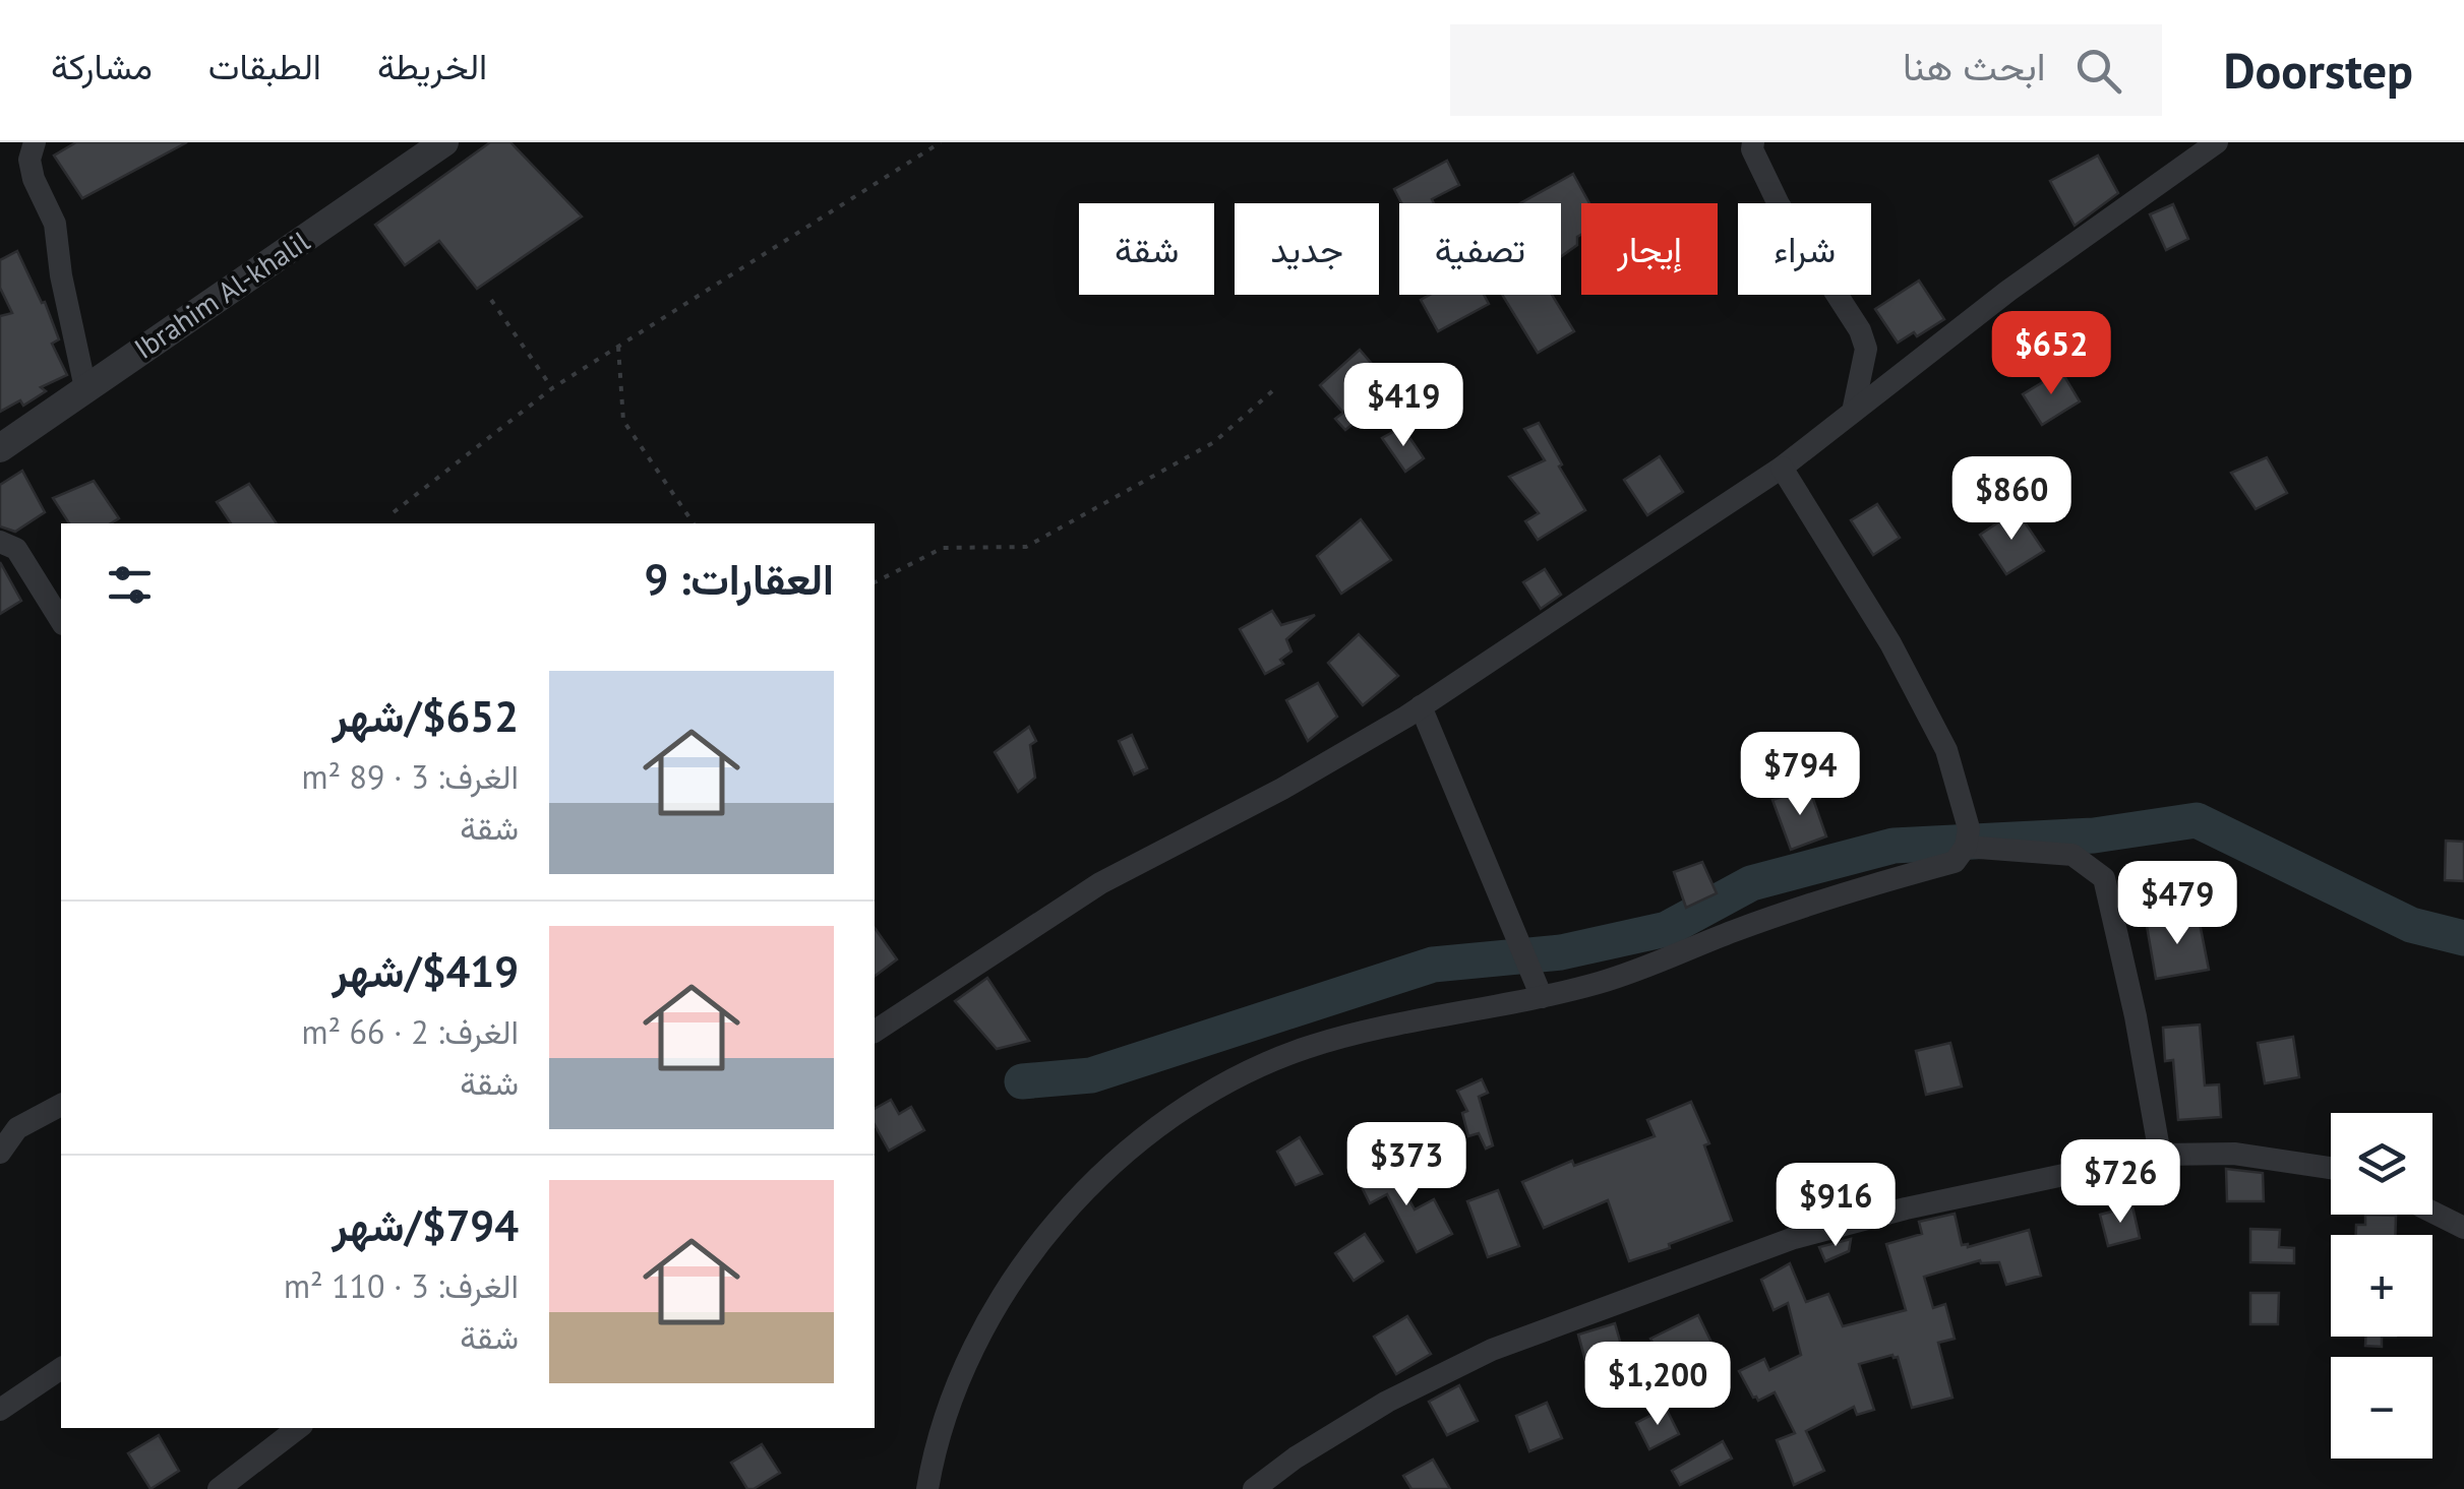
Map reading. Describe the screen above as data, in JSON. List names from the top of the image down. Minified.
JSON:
{"streets":{"street":["Ibrahim Al-khalil"]},"page":{"header":"Doorstep","search":"ابحث هنا","nav":["الخريطة","الطبقات","مشاركة"],"chip":["شراء","إيجار","تصفية","جديد","شقة"],"price":["$652","$419","$860","$794","$479","$373","$726","$916","$1,200"],"heading":"العقارات: 9","list":[{"name":"$652/شهر","note":"الغرف: 3 · 89 m² · شقة"},{"name":"$419/شهر","note":"الغرف: 2 · 66 m² · شقة"},{"name":"$794/شهر","note":"الغرف: 3 · 110 m² · شقة"}],"map_buttons":["+","−"]}}
